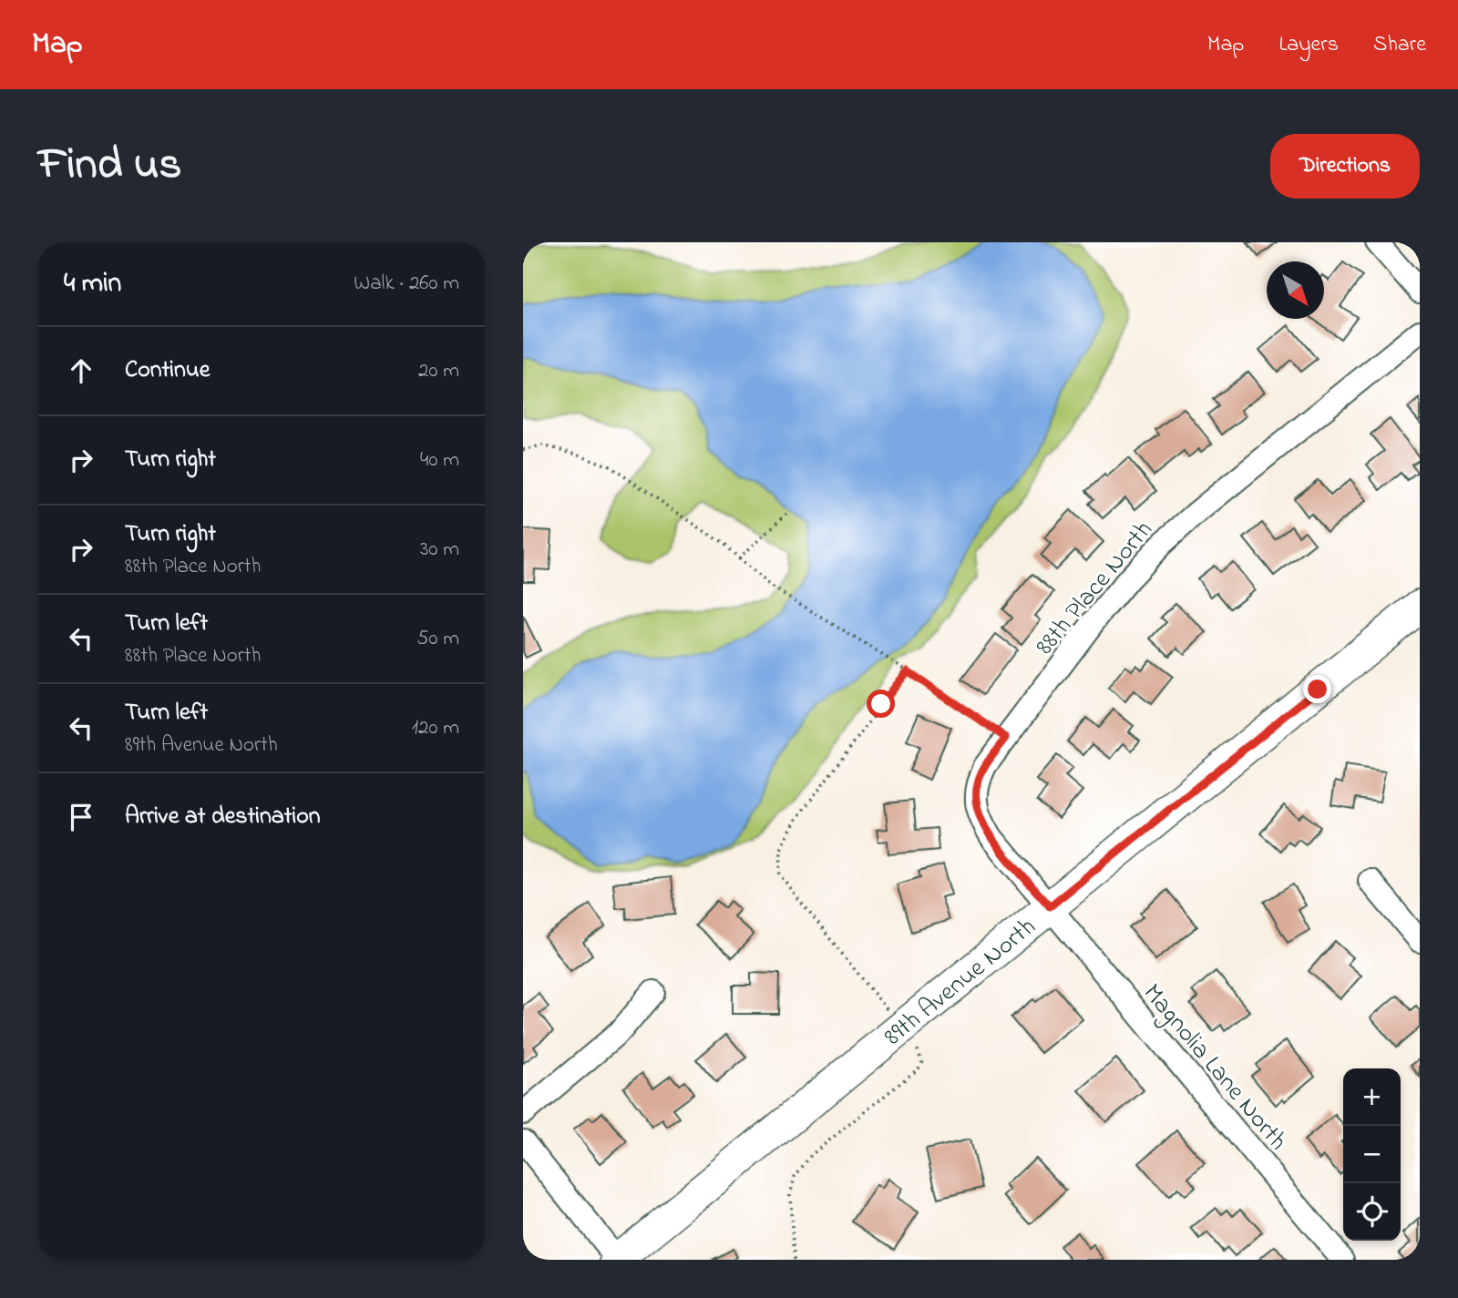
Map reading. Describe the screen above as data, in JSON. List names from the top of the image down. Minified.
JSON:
{"streets":{"street":["88th Place North","89th Avenue North","Magnolia Lane North"]},"crossings":[["88th Place North","89th Avenue North"],["88th Place North","Magnolia Lane North"],["89th Avenue North","Magnolia Lane North"]],"north":"bottom right","page":{"header":"Map","nav":["Map","Layers","Share"],"title":"Find us","buttons":"Directions","heading":["4 min","Walk · 260 m"],"list":[["Continue","20 m"],["Turn right","40 m"],["Turn right","88th Place North","30 m"],["Turn left","88th Place North","50 m"],["Turn left","89th Avenue North","120 m"],"Arrive at destination"],"map_buttons":["+","−"]}}
